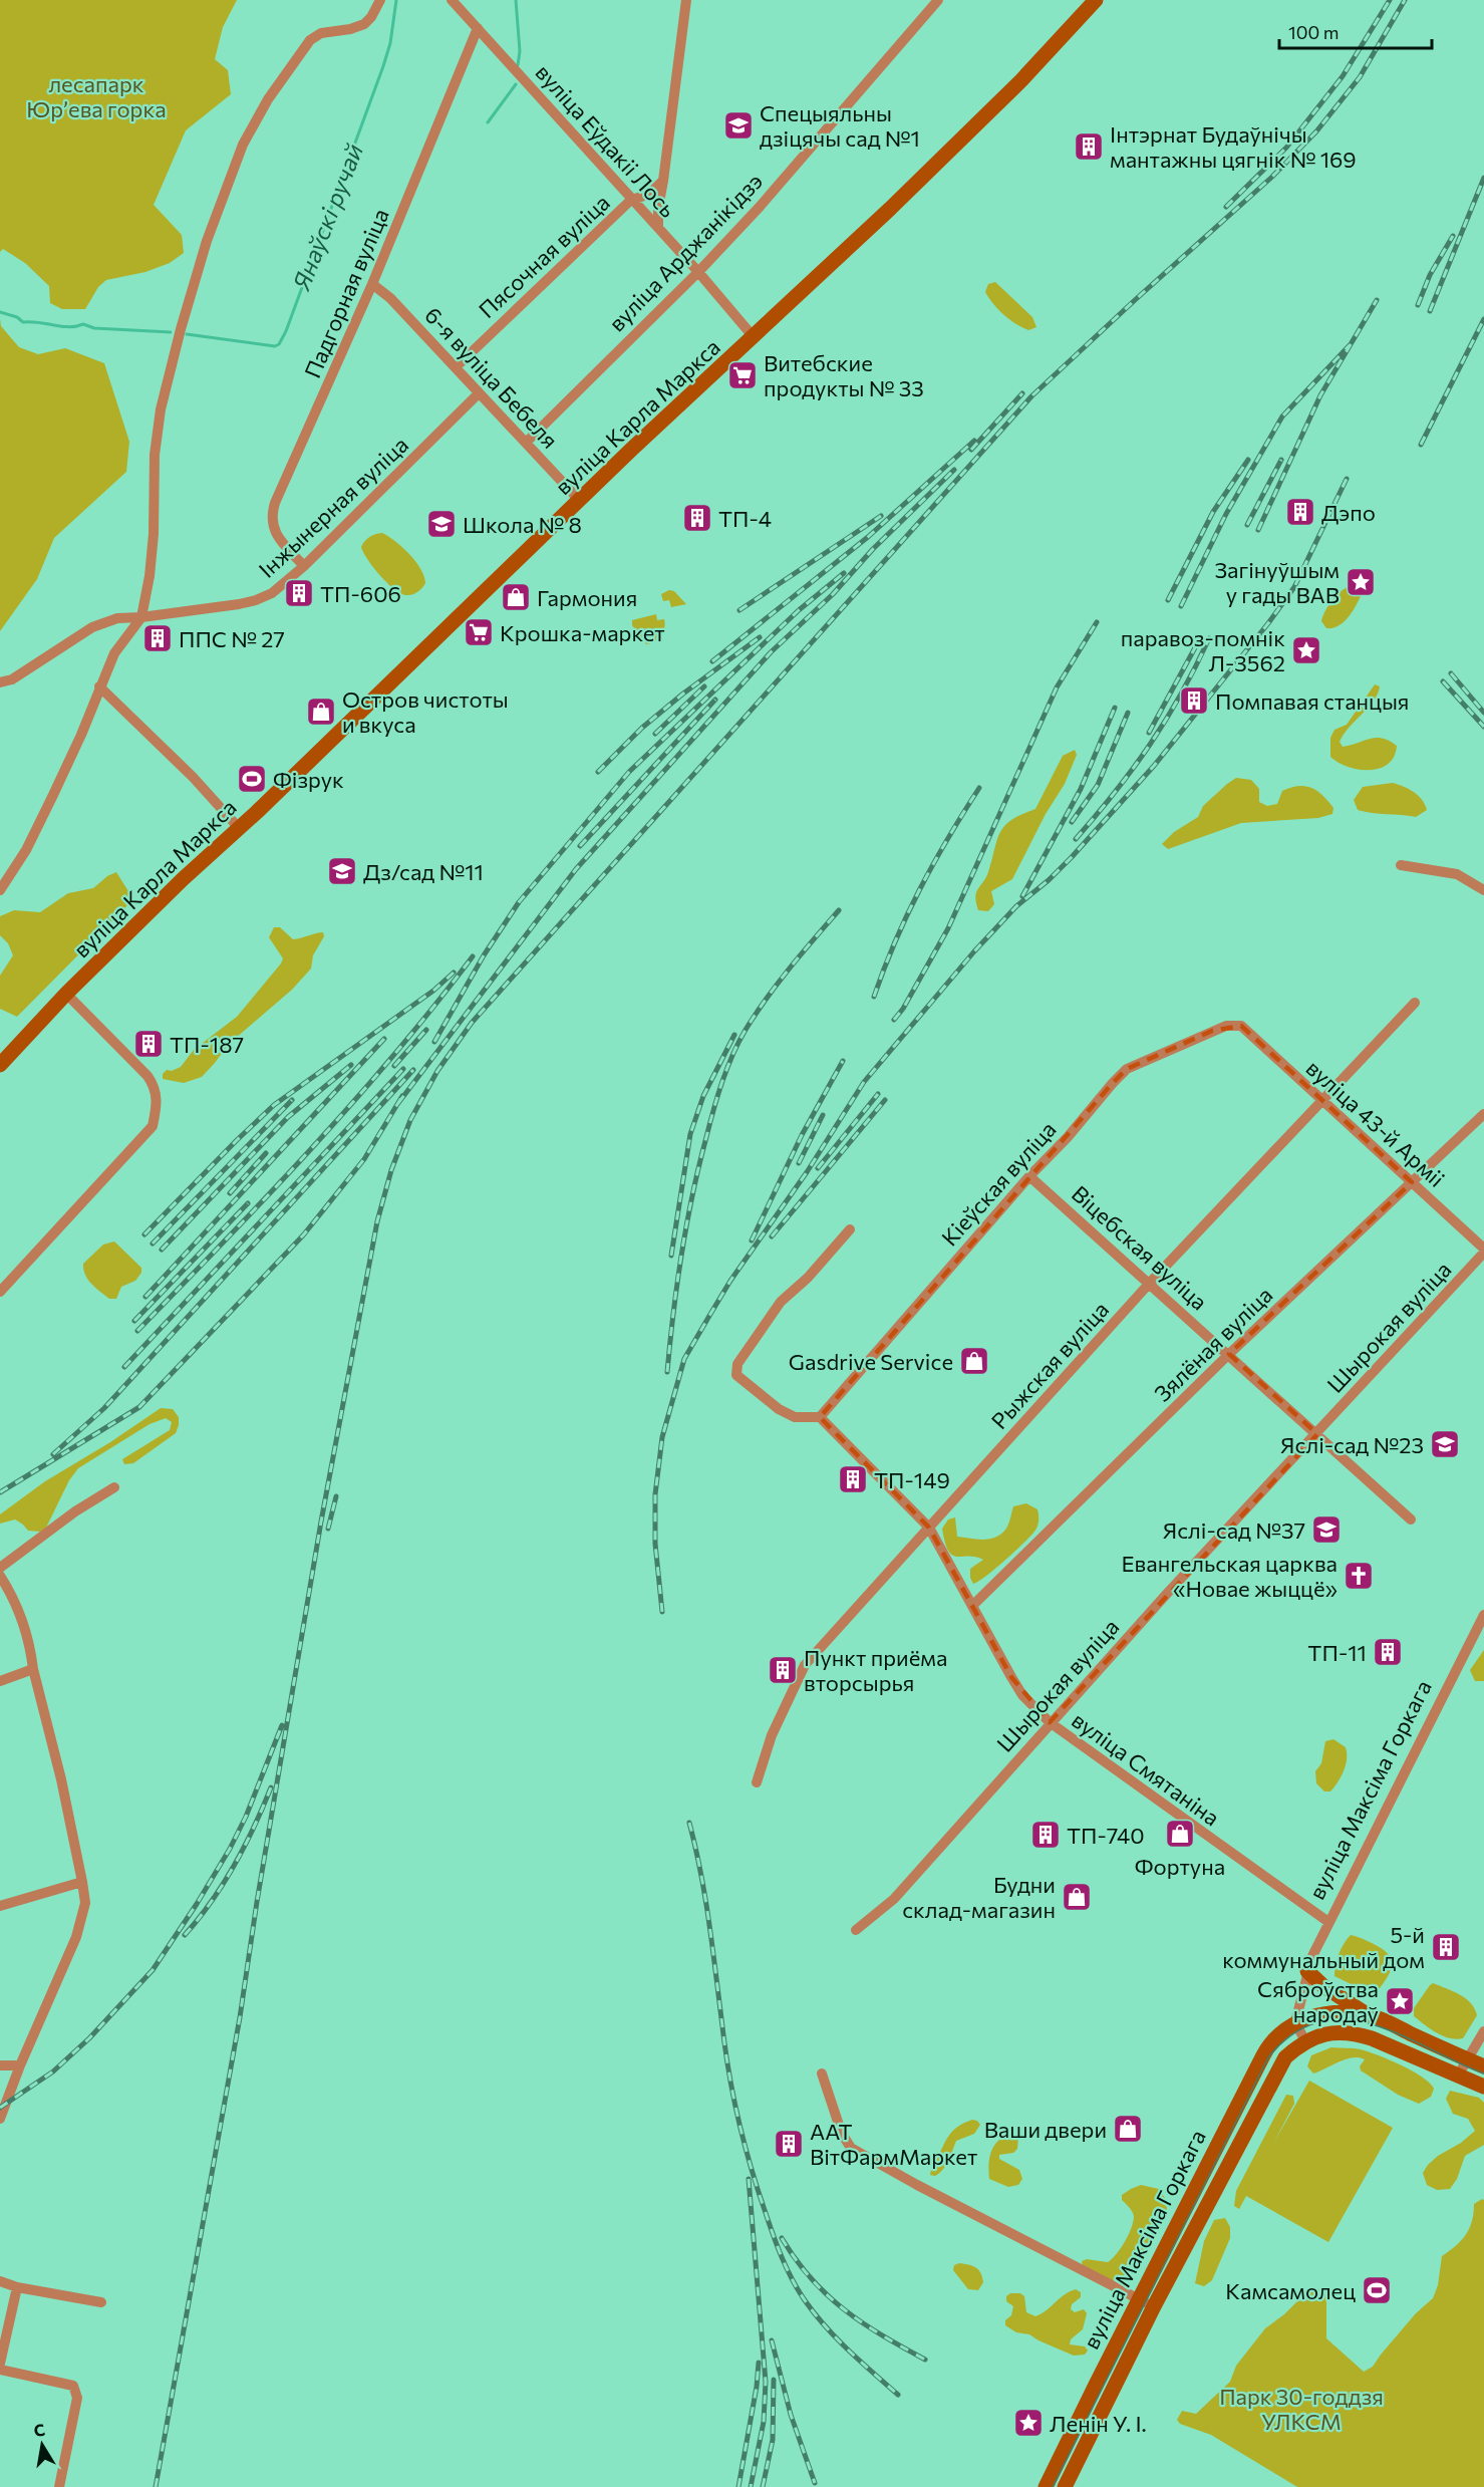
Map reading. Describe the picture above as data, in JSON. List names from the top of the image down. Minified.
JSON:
{"streets":{"main road":["вуліца Карла Маркса","вуліца Максіма Горкага"],"street":["вуліца Еўдакіі Лось","вуліца Арджанікідзэ","Пясочная вуліца","Падгорная вуліца","6-я вуліца Бебеля","Інжынерная вуліца","вуліца 43-й Арміі","Кіеўская вуліца","Віцебская вуліца","Шырокая вуліца","Зялёная вуліца","Рыжская вуліца","вуліца Смятаніна"]},"crossings":[["вуліца Еўдакіі Лось","вуліца Арджанікідзэ"],["вуліца Еўдакіі Лось","Пясочная вуліца"],["вуліца Еўдакіі Лось","Падгорная вуліца"],["вуліца Еўдакіі Лось","вуліца Карла Маркса"],["вуліца Арджанікідзэ","6-я вуліца Бебеля"],["Пясочная вуліца","6-я вуліца Бебеля"],["Падгорная вуліца","6-я вуліца Бебеля"],["Падгорная вуліца","Інжынерная вуліца"],["6-я вуліца Бебеля","вуліца Карла Маркса"],["6-я вуліца Бебеля","Інжынерная вуліца"],["вуліца 43-й Арміі","Кіеўская вуліца"],["вуліца 43-й Арміі","Шырокая вуліца"],["вуліца 43-й Арміі","Зялёная вуліца"],["вуліца 43-й Арміі","Рыжская вуліца"],["Кіеўская вуліца","Віцебская вуліца"],["Кіеўская вуліца","вуліца Смятаніна"],["Віцебская вуліца","Шырокая вуліца"],["Віцебская вуліца","Зялёная вуліца"],["Віцебская вуліца","Рыжская вуліца"],["Шырокая вуліца","вуліца Смятаніна"],["Зялёная вуліца","вуліца Смятаніна"],["Рыжская вуліца","вуліца Смятаніна"],["вуліца Смятаніна","вуліца Максіма Горкага"]],"water":["Янаўскі ручай"],"parks":["лесапарк Юрʼева горка","Парк 30-годдзя УЛКСМ"],"places":{"school or university":["Спецыяльны дзіцячы сад №1","Школа № 8","Дз/сад №11","Яслі-сад №23","Яслі-сад №37"],"building":["Інтэрнат Будаўнічы мантажны цягнік № 169","Дэпо","ТП-4","ТП-606","ППС № 27","Помпавая станцыя","ТП-187","ТП-149","ТП-11","Пункт приёма вторсырья","ТП-740","5-й коммунальный дом","ААТ ВітФармМаркет"],"supermarket":["Витебские продукты № 33","Крошка-маркет"],"place":["Загінуўшым у гады ВАВ","паравоз-помнік Л-3562","Сяброўства народаў","Ленін У. І."],"shop":["Гармония","Остров чистоты и вкуса","Gasdrive Service","Фортуна","Будни склад-магазин","Ваши двери"],"sports":["Фізрук","Камсамолец"],"church":["Евангельская царква «Новае жыццё»"]},"scale_bar":"100 m","north":"top"}
